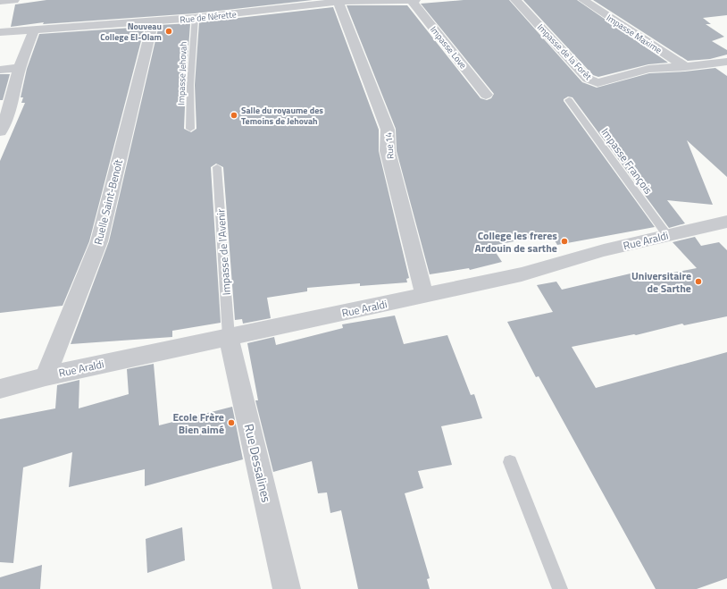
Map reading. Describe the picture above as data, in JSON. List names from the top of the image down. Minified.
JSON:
{"streets":{"street":["Rue de Nérette","Impasse Maxime","Impasse Love","Impasse de la Forêt","Rue 14","Ruelle Saint-Benoît","Rue Araldi","Rue Dessalines"],"lane":["Impasse Jehovah","Impasse François","Impasse de l'Avenir"]},"crossings":[["Rue de Nérette","Impasse Love"],["Rue de Nérette","Impasse Jehovah"],["Rue de Nérette","Rue 14"],["Rue de Nérette","Ruelle Saint-Benoît"],["Impasse Maxime","Impasse de la Forêt"],["Rue 14","Rue Araldi"],["Impasse François","Rue Araldi"],["Ruelle Saint-Benoît","Rue Araldi"],["Rue Araldi","Impasse de l'Avenir"],["Rue Araldi","Rue Dessalines"],["Impasse de l'Avenir","Rue Dessalines"]],"places":["Nouveau College El-Olam","Salle du royaume des Temoins de Jehovah","College les freres Ardouin de sarthe","Universitaire de Sarthe","Ecole Frère Bien aimé"]}
